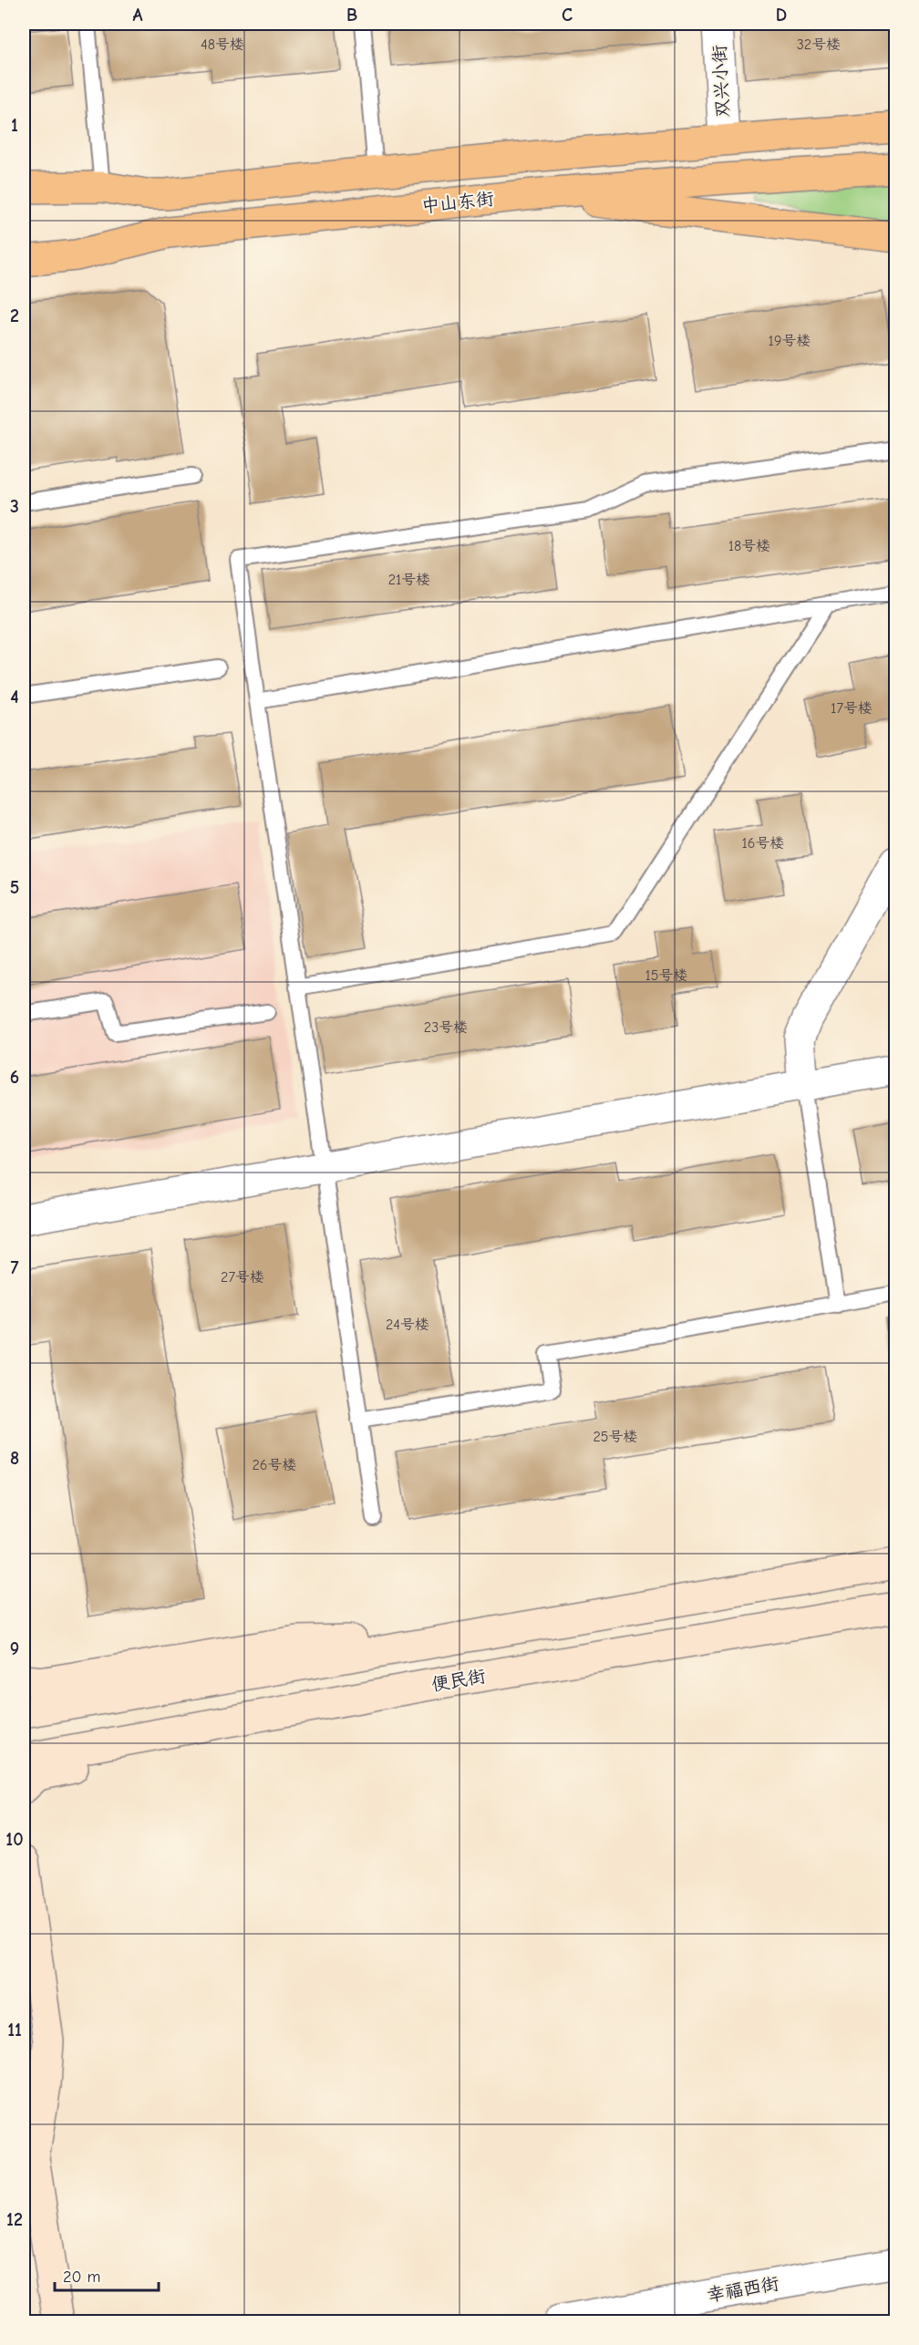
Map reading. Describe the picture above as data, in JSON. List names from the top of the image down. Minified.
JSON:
{"streets":{"main road":["中山东街"],"street":["双兴小街","便民街","幸福西街"]},"house_numbers":["48号楼","32号楼","19号楼","18号楼","21号楼","17号楼","16号楼","15号楼","23号楼","27号楼","24号楼","25号楼","26号楼"],"scale_bar":"20 m","grid":{"columns":["A","B","C","D"],"rows":["1","2","3","4","5","6","7","8","9","10","11","12"]}}
